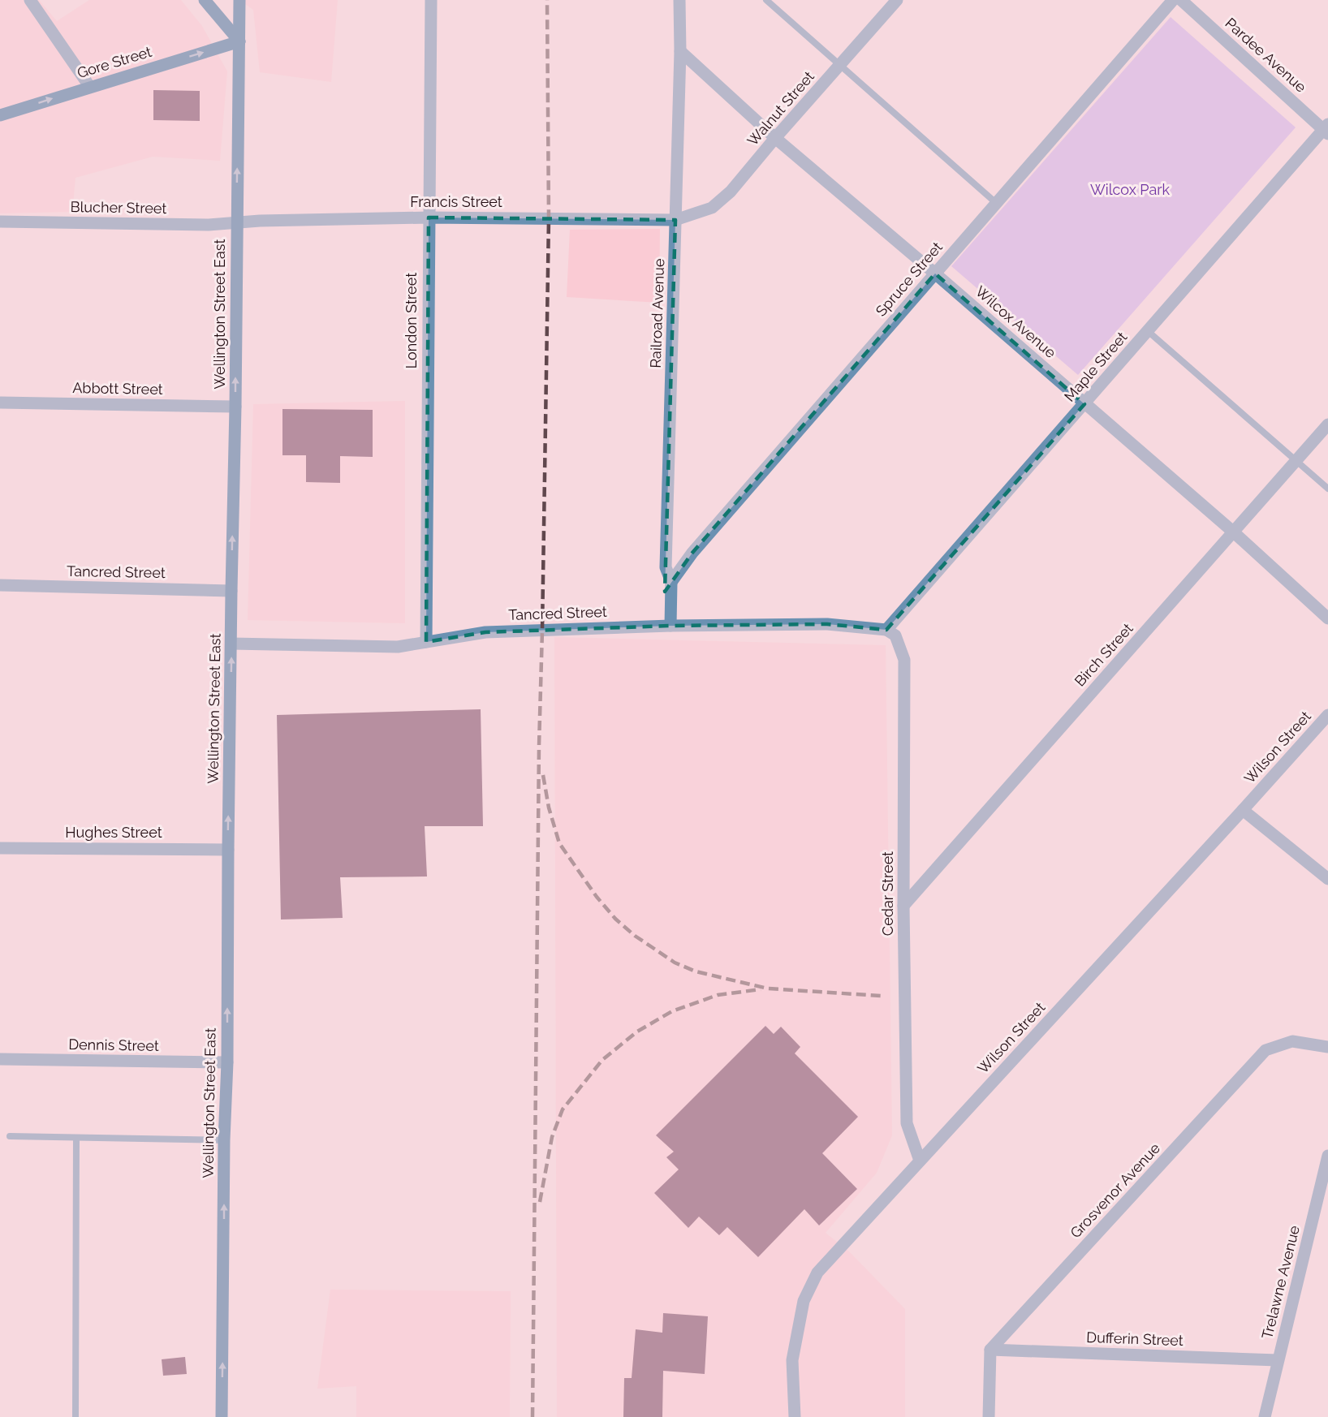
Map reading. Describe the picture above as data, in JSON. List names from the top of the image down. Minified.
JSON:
{"streets":{"main road":["Gore Street","Wellington Street East"],"street":["Pardee Avenue","Walnut Street","Francis Street","Blucher Street","Spruce Street","Railroad Avenue","London Street","Wilcox Avenue","Maple Street","Abbott Street","Tancred Street","Birch Street","Wilson Street","Hughes Street","Cedar Street","Dennis Street","Grosvenor Avenue","Trelawne Avenue","Dufferin Street"]},"crossings":[["Pardee Avenue","Maple Street"],["Gore Street","Wellington Street East"],["Walnut Street","Francis Street"],["Walnut Street","Railroad Avenue"],["Walnut Street","Wilcox Avenue"],["Francis Street","Blucher Street"],["Francis Street","Railroad Avenue"],["Francis Street","Wellington Street East"],["Francis Street","London Street"],["Blucher Street","Wellington Street East"],["Spruce Street","Railroad Avenue"],["Spruce Street","Wilcox Avenue"],["Railroad Avenue","Wilcox Avenue"],["Railroad Avenue","Tancred Street"],["Wellington Street East","Abbott Street"],["Wellington Street East","Tancred Street"],["Wellington Street East","Hughes Street"],["Wellington Street East","Dennis Street"],["London Street","Tancred Street"],["Wilcox Avenue","Maple Street"],["Wilcox Avenue","Birch Street"],["Maple Street","Tancred Street"],["Maple Street","Cedar Street"],["Tancred Street","Cedar Street"],["Birch Street","Cedar Street"],["Wilson Street","Cedar Street"],["Grosvenor Avenue","Dufferin Street"],["Trelawne Avenue","Dufferin Street"]],"one_way":["Gore Street","Wellington Street East"],"parks":["Wilcox Park"]}
